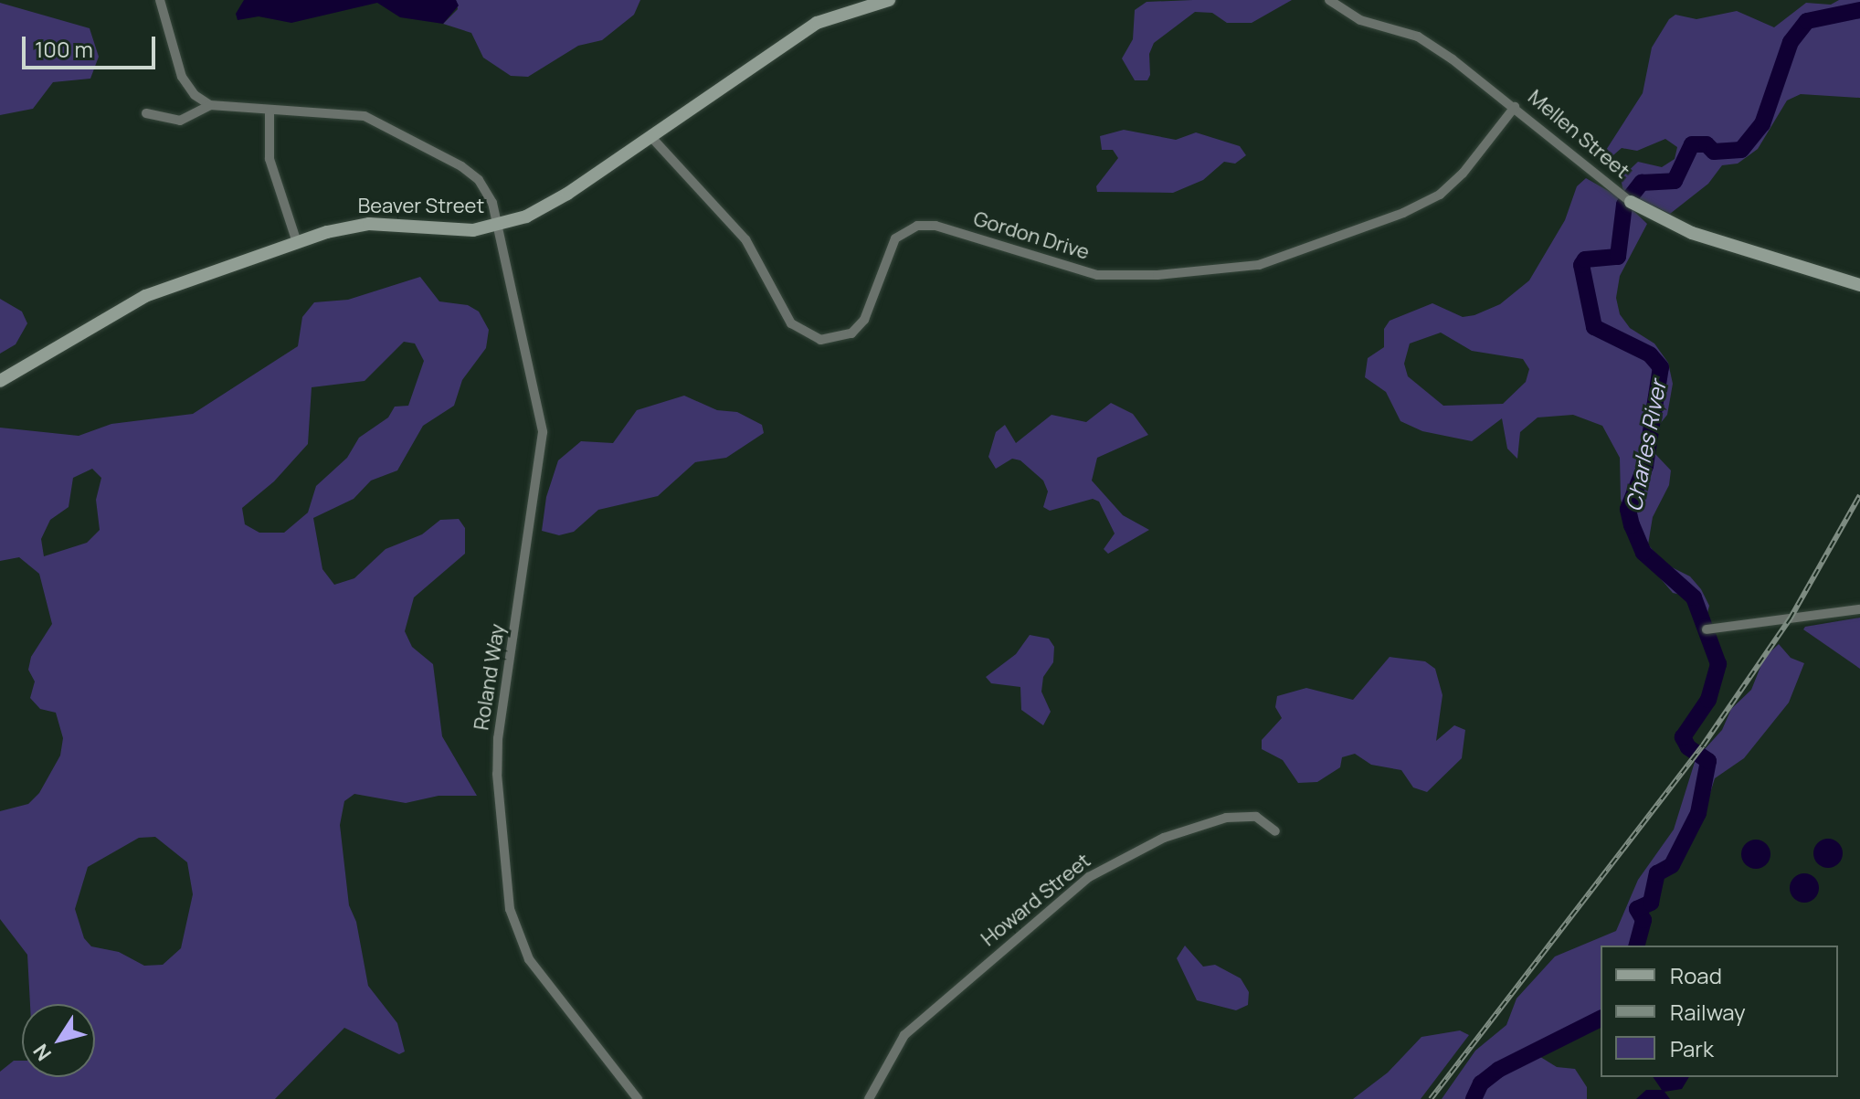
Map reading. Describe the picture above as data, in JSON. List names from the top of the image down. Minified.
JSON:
{"streets":{"street":["Mellen Street","Beaver Street","Gordon Drive","Roland Way","Howard Street"]},"crossings":[["Mellen Street","Gordon Drive"],["Beaver Street","Gordon Drive"],["Beaver Street","Roland Way"]],"water":["Charles River"],"legend":["Road","Railway","Park"],"scale_bar":"100 m","north":"bottom left"}
